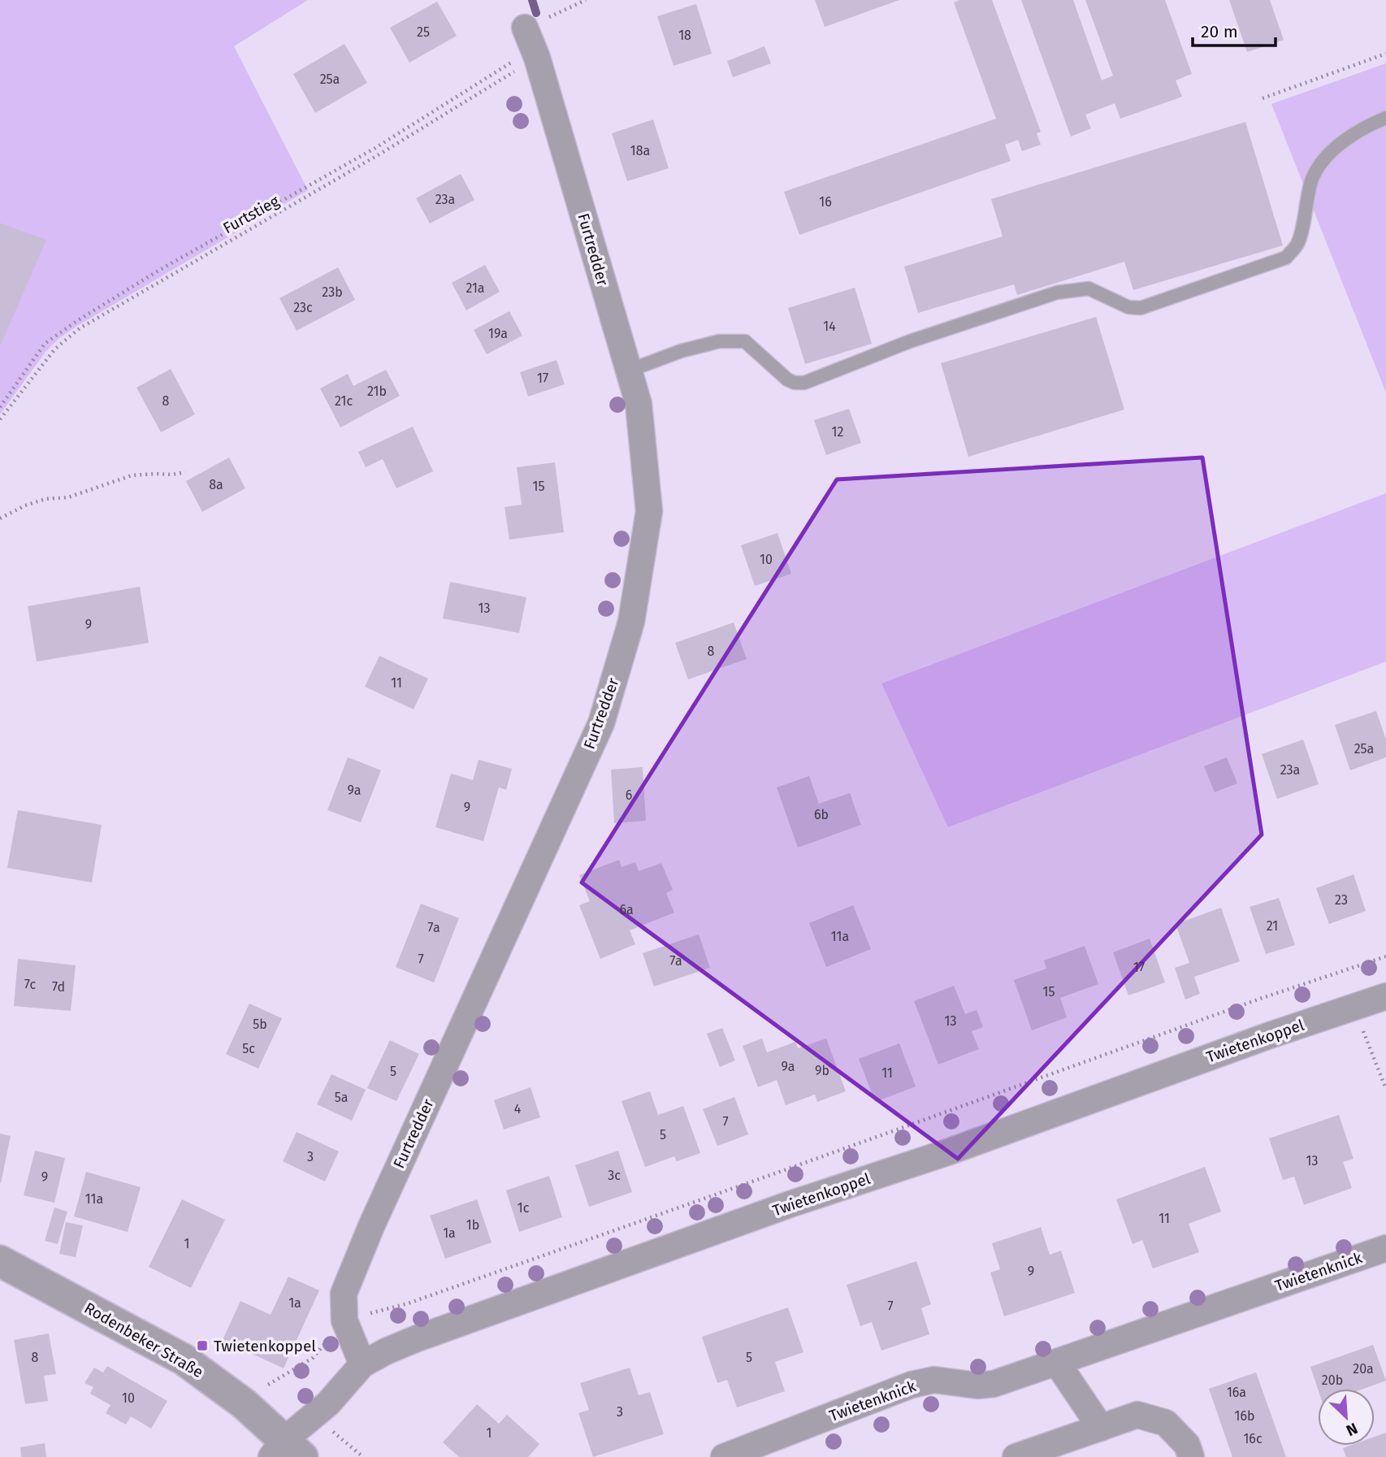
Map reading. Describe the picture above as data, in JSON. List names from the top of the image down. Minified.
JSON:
{"streets":{"street":["Furtredder","Twietenkoppel","Twietenknick","Rodenbeker Straße"],"path":["Furtstieg"]},"crossings":[["Furtstieg","Furtredder"],["Furtredder","Twietenkoppel"],["Twietenkoppel","Rodenbeker Straße"]],"places":{"transit":["Twietenkoppel"]},"house_numbers":["25","18","25a","18a","23a","16","21a","23b","23c","14","19a","17","21b","8","21c","12","8a","15","10","13","9","8","11","25a","23a","9a","6","9","6b","23","6a","21","7a","11a","7","7a","17","7c","7d","15","13","5b","5c","9a","9b","5","11","5a","4","7","5","3","13","3c","9","11a","1c","11","1b","1a","1","9","1a","7","8","5","20a","20b","16a","10","3","16b","1","16c"],"scale_bar":"20 m","north":"bottom right"}
